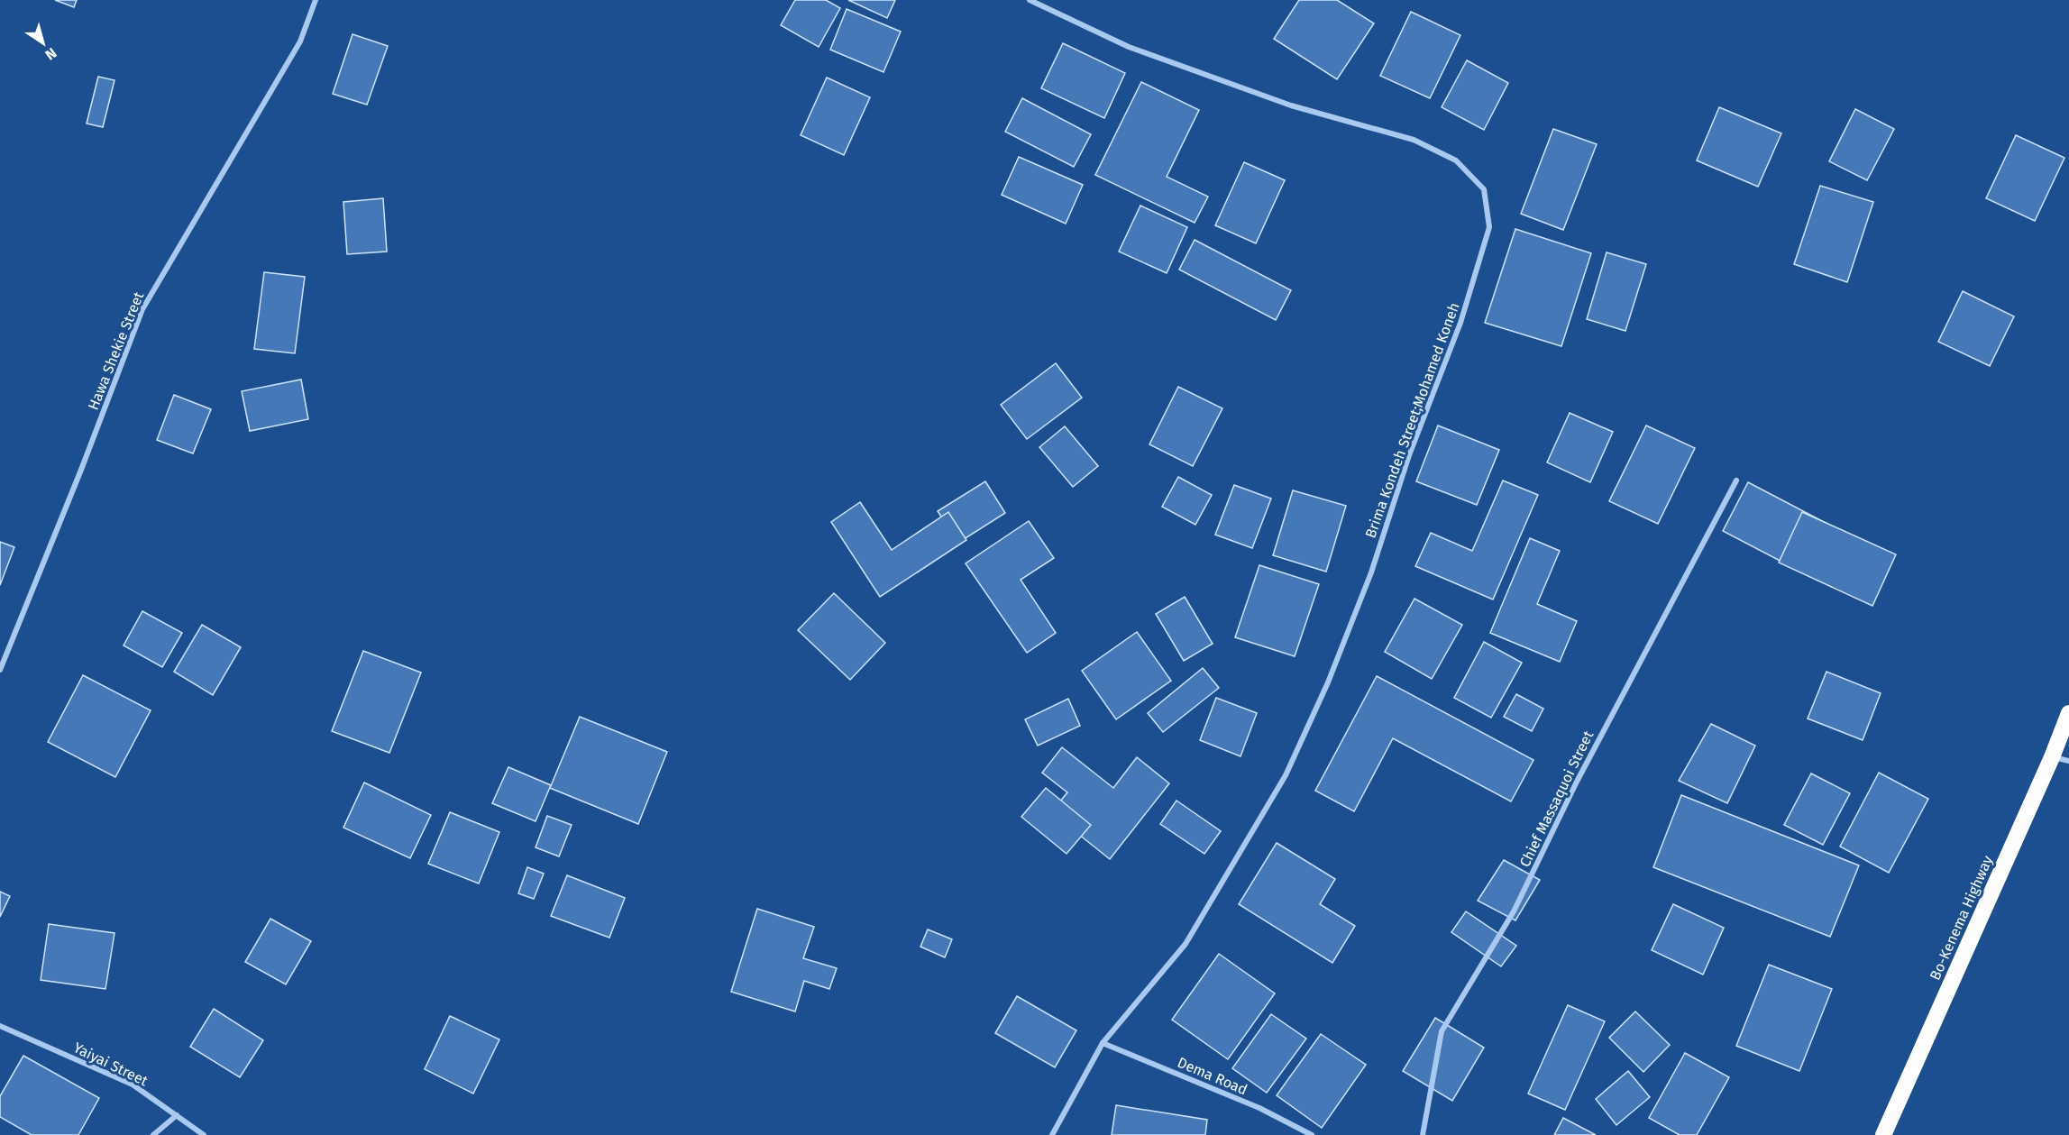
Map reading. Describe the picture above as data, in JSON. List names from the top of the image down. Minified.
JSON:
{"streets":{"highway":["Bo-Kenema Highway"],"street":["Hawa Shekie Street","Brima Kondeh Street;Mohamed Koneh","Chief Massaquoi Street","Yaiyai Street","Dema Road"]},"crossings":[["Brima Kondeh Street;Mohamed Koneh","Dema Road"]],"north":"bottom right"}
